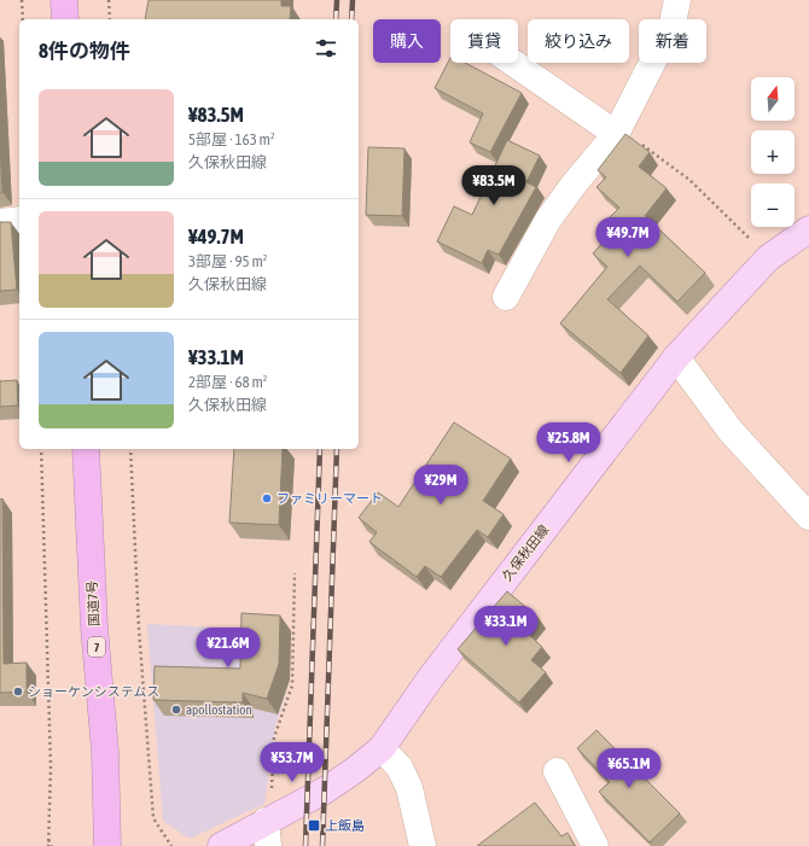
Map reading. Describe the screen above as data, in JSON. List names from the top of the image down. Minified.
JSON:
{"streets":{"highway":["国道7号","7"],"main road":["久保秋田線"]},"places":{"other":["ファミリーマート","ショーケンシステムス","apollostation"],"transit":["上飯島"]},"north":"top","page":{"chip":["購入","賃貸","絞り込み","新着"],"heading":"8件の物件","map_buttons":["+","−"],"list":[{"name":"¥83.5M","note":"5部屋 · 163 m² · 久保秋田線"},{"name":"¥49.7M","note":"3部屋 · 95 m² · 久保秋田線"},{"name":"¥33.1M","note":"2部屋 · 68 m² · 久保秋田線"}],"price":["¥83.5M","¥49.7M","¥25.8M","¥29M","¥33.1M","¥21.6M","¥53.7M","¥65.1M"]}}
